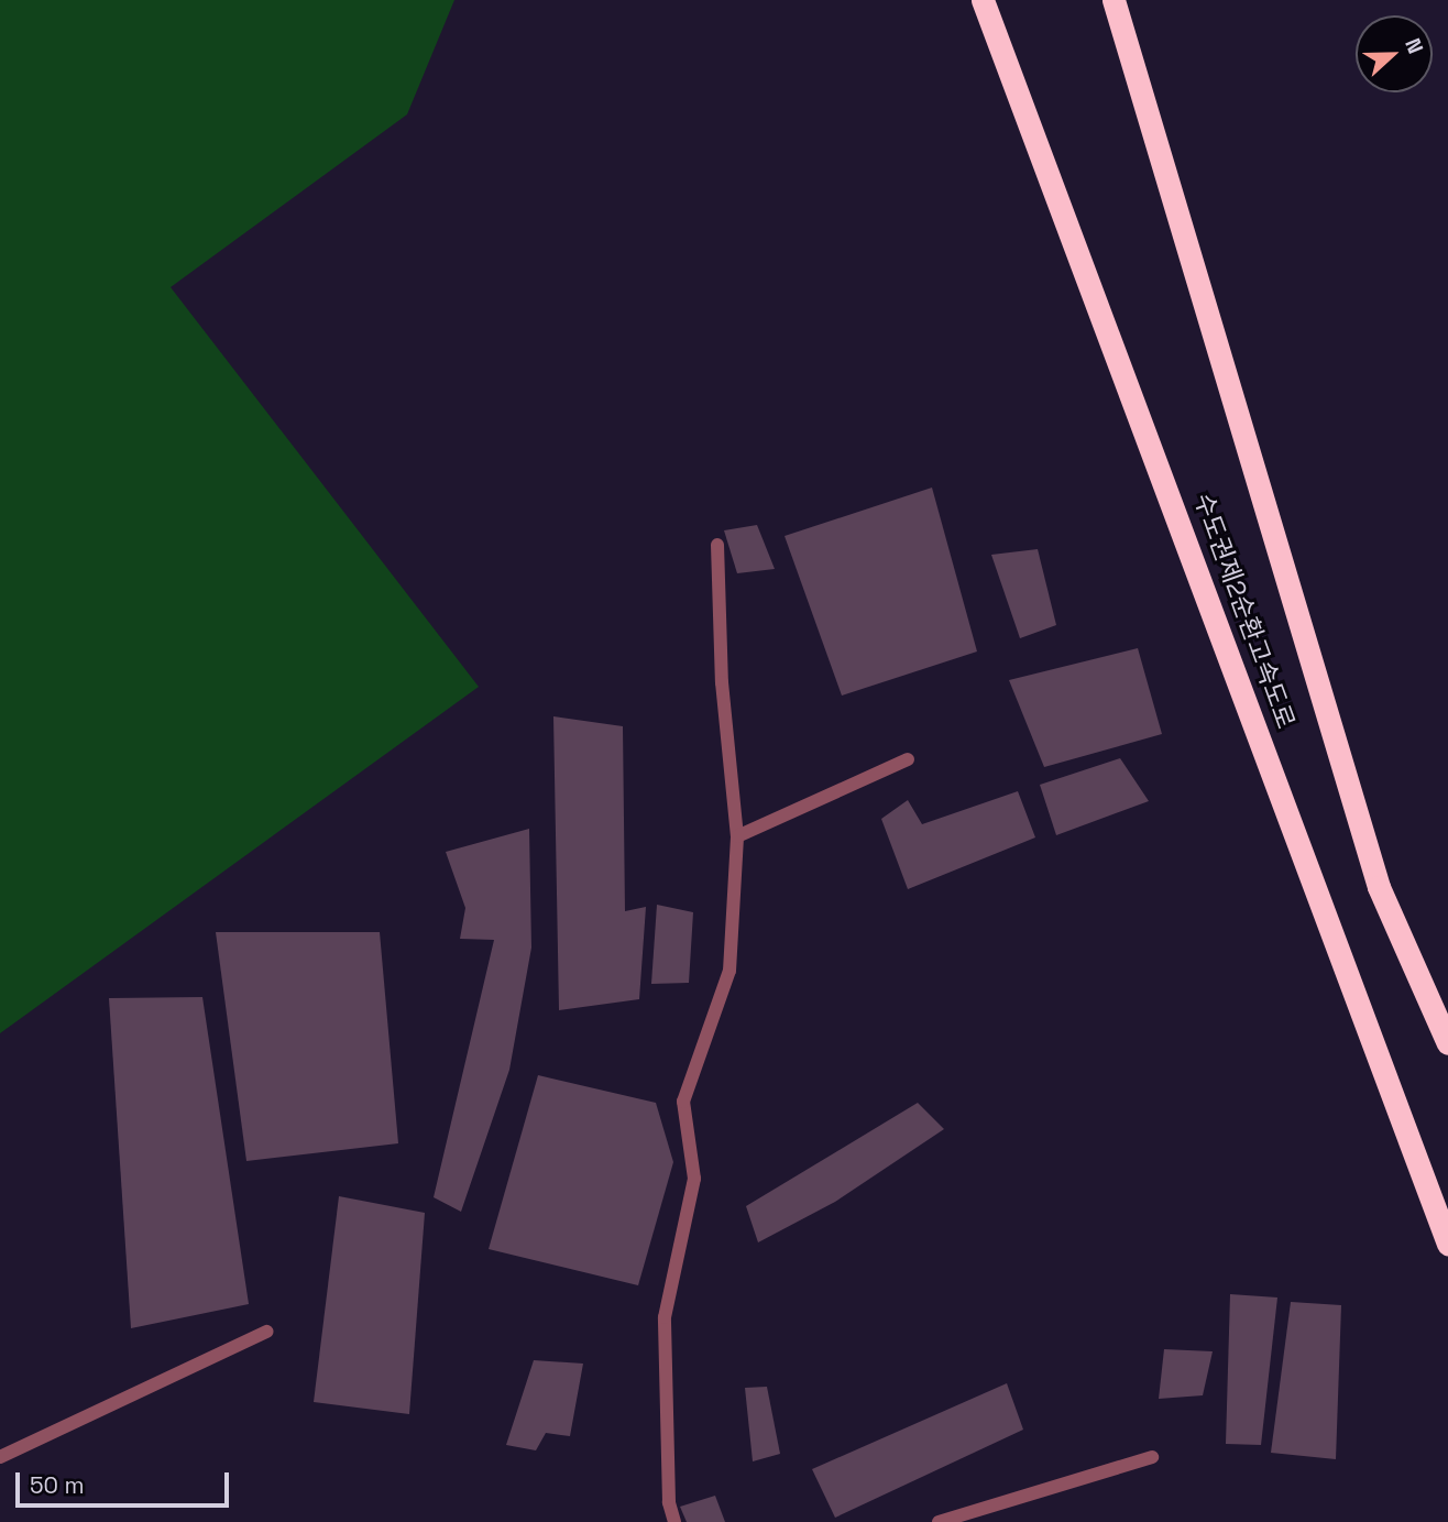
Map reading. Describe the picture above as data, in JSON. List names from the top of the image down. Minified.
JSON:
{"streets":{"highway":["수도권제2순환고속도로"]},"scale_bar":"50 m","north":"right"}
